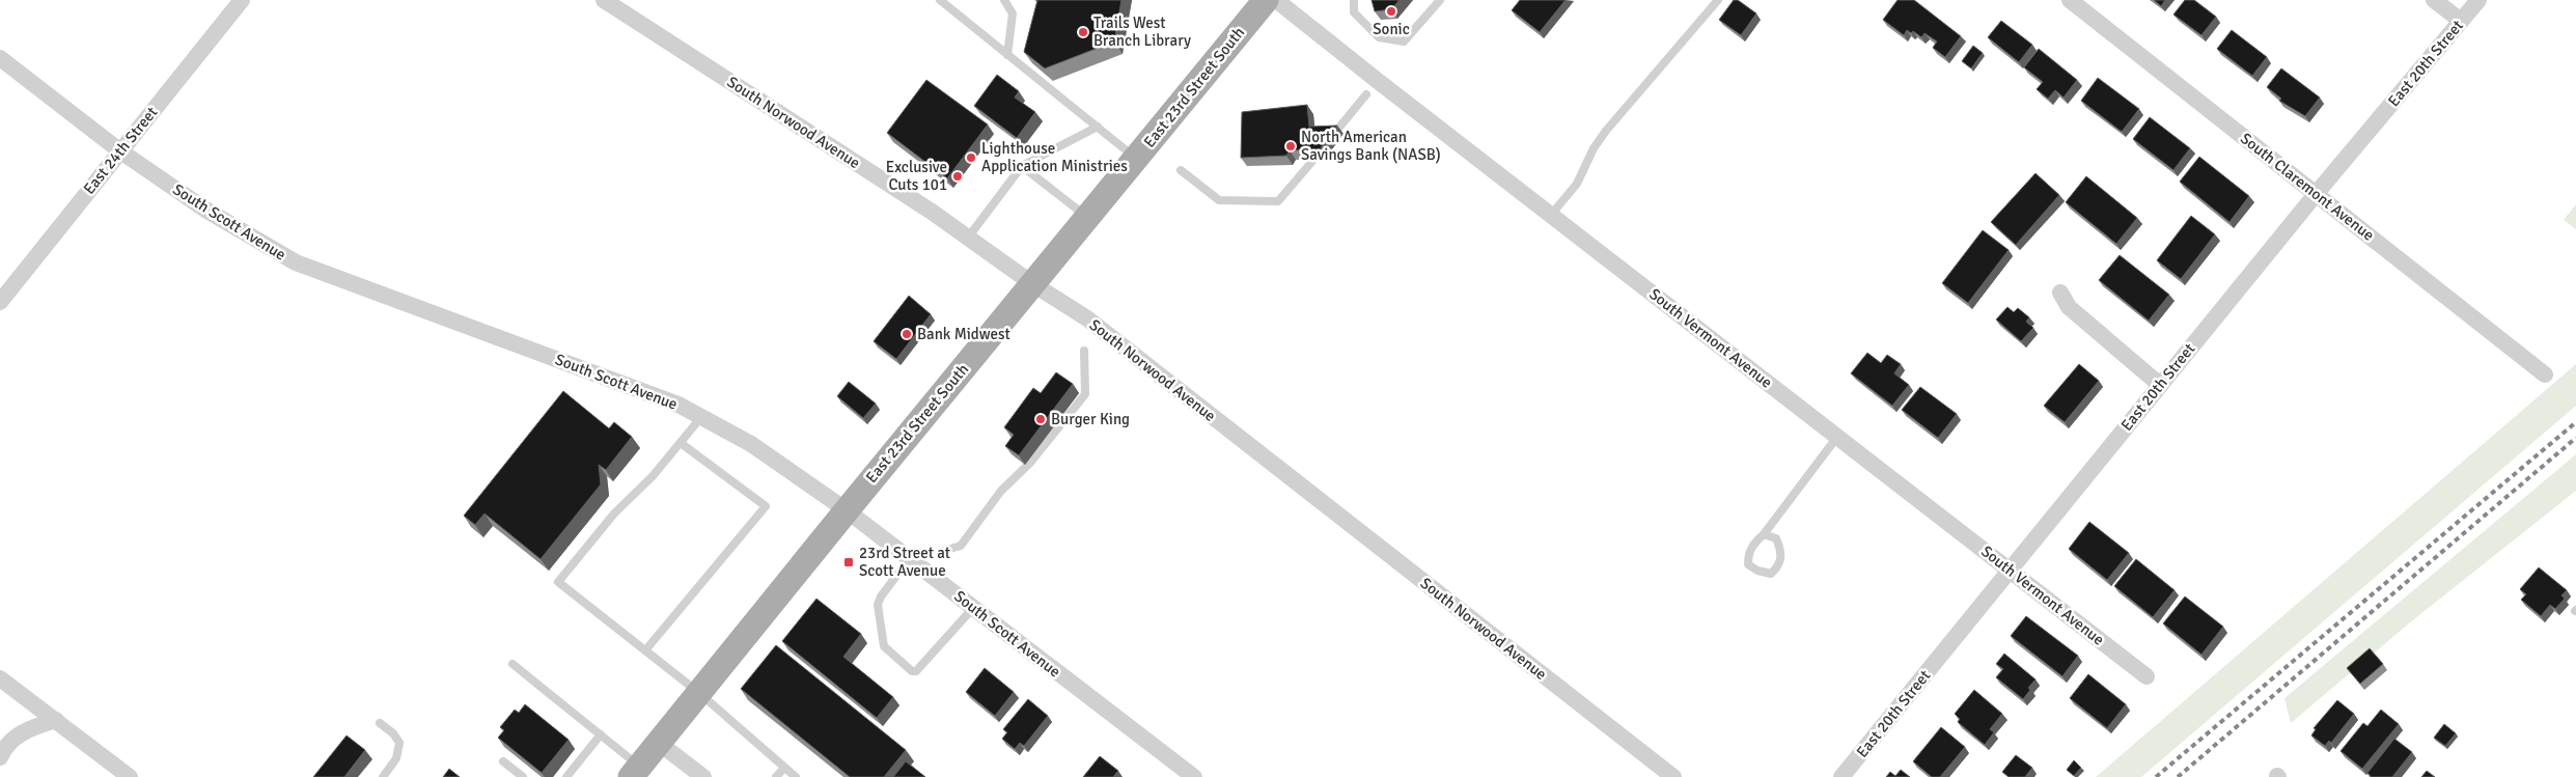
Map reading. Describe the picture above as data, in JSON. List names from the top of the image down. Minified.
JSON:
{"streets":{"main road":["East 23rd Street South"],"street":["East 20th Street","South Norwood Avenue","East 24th Street","South Claremont Avenue","South Scott Avenue","South Vermont Avenue"]},"crossings":[["East 20th Street","South Claremont Avenue"],["East 20th Street","South Vermont Avenue"],["East 23rd Street South","South Norwood Avenue"],["East 23rd Street South","South Scott Avenue"],["East 24th Street","South Scott Avenue"]],"places":{"other":["Sonic","Trails West Branch Library","North American Savings Bank (NASB)","Lighthouse Application Ministries","Exclusive Cuts 101","Bank Midwest","Burger King"],"transit":["23rd Street at Scott Avenue"]}}
